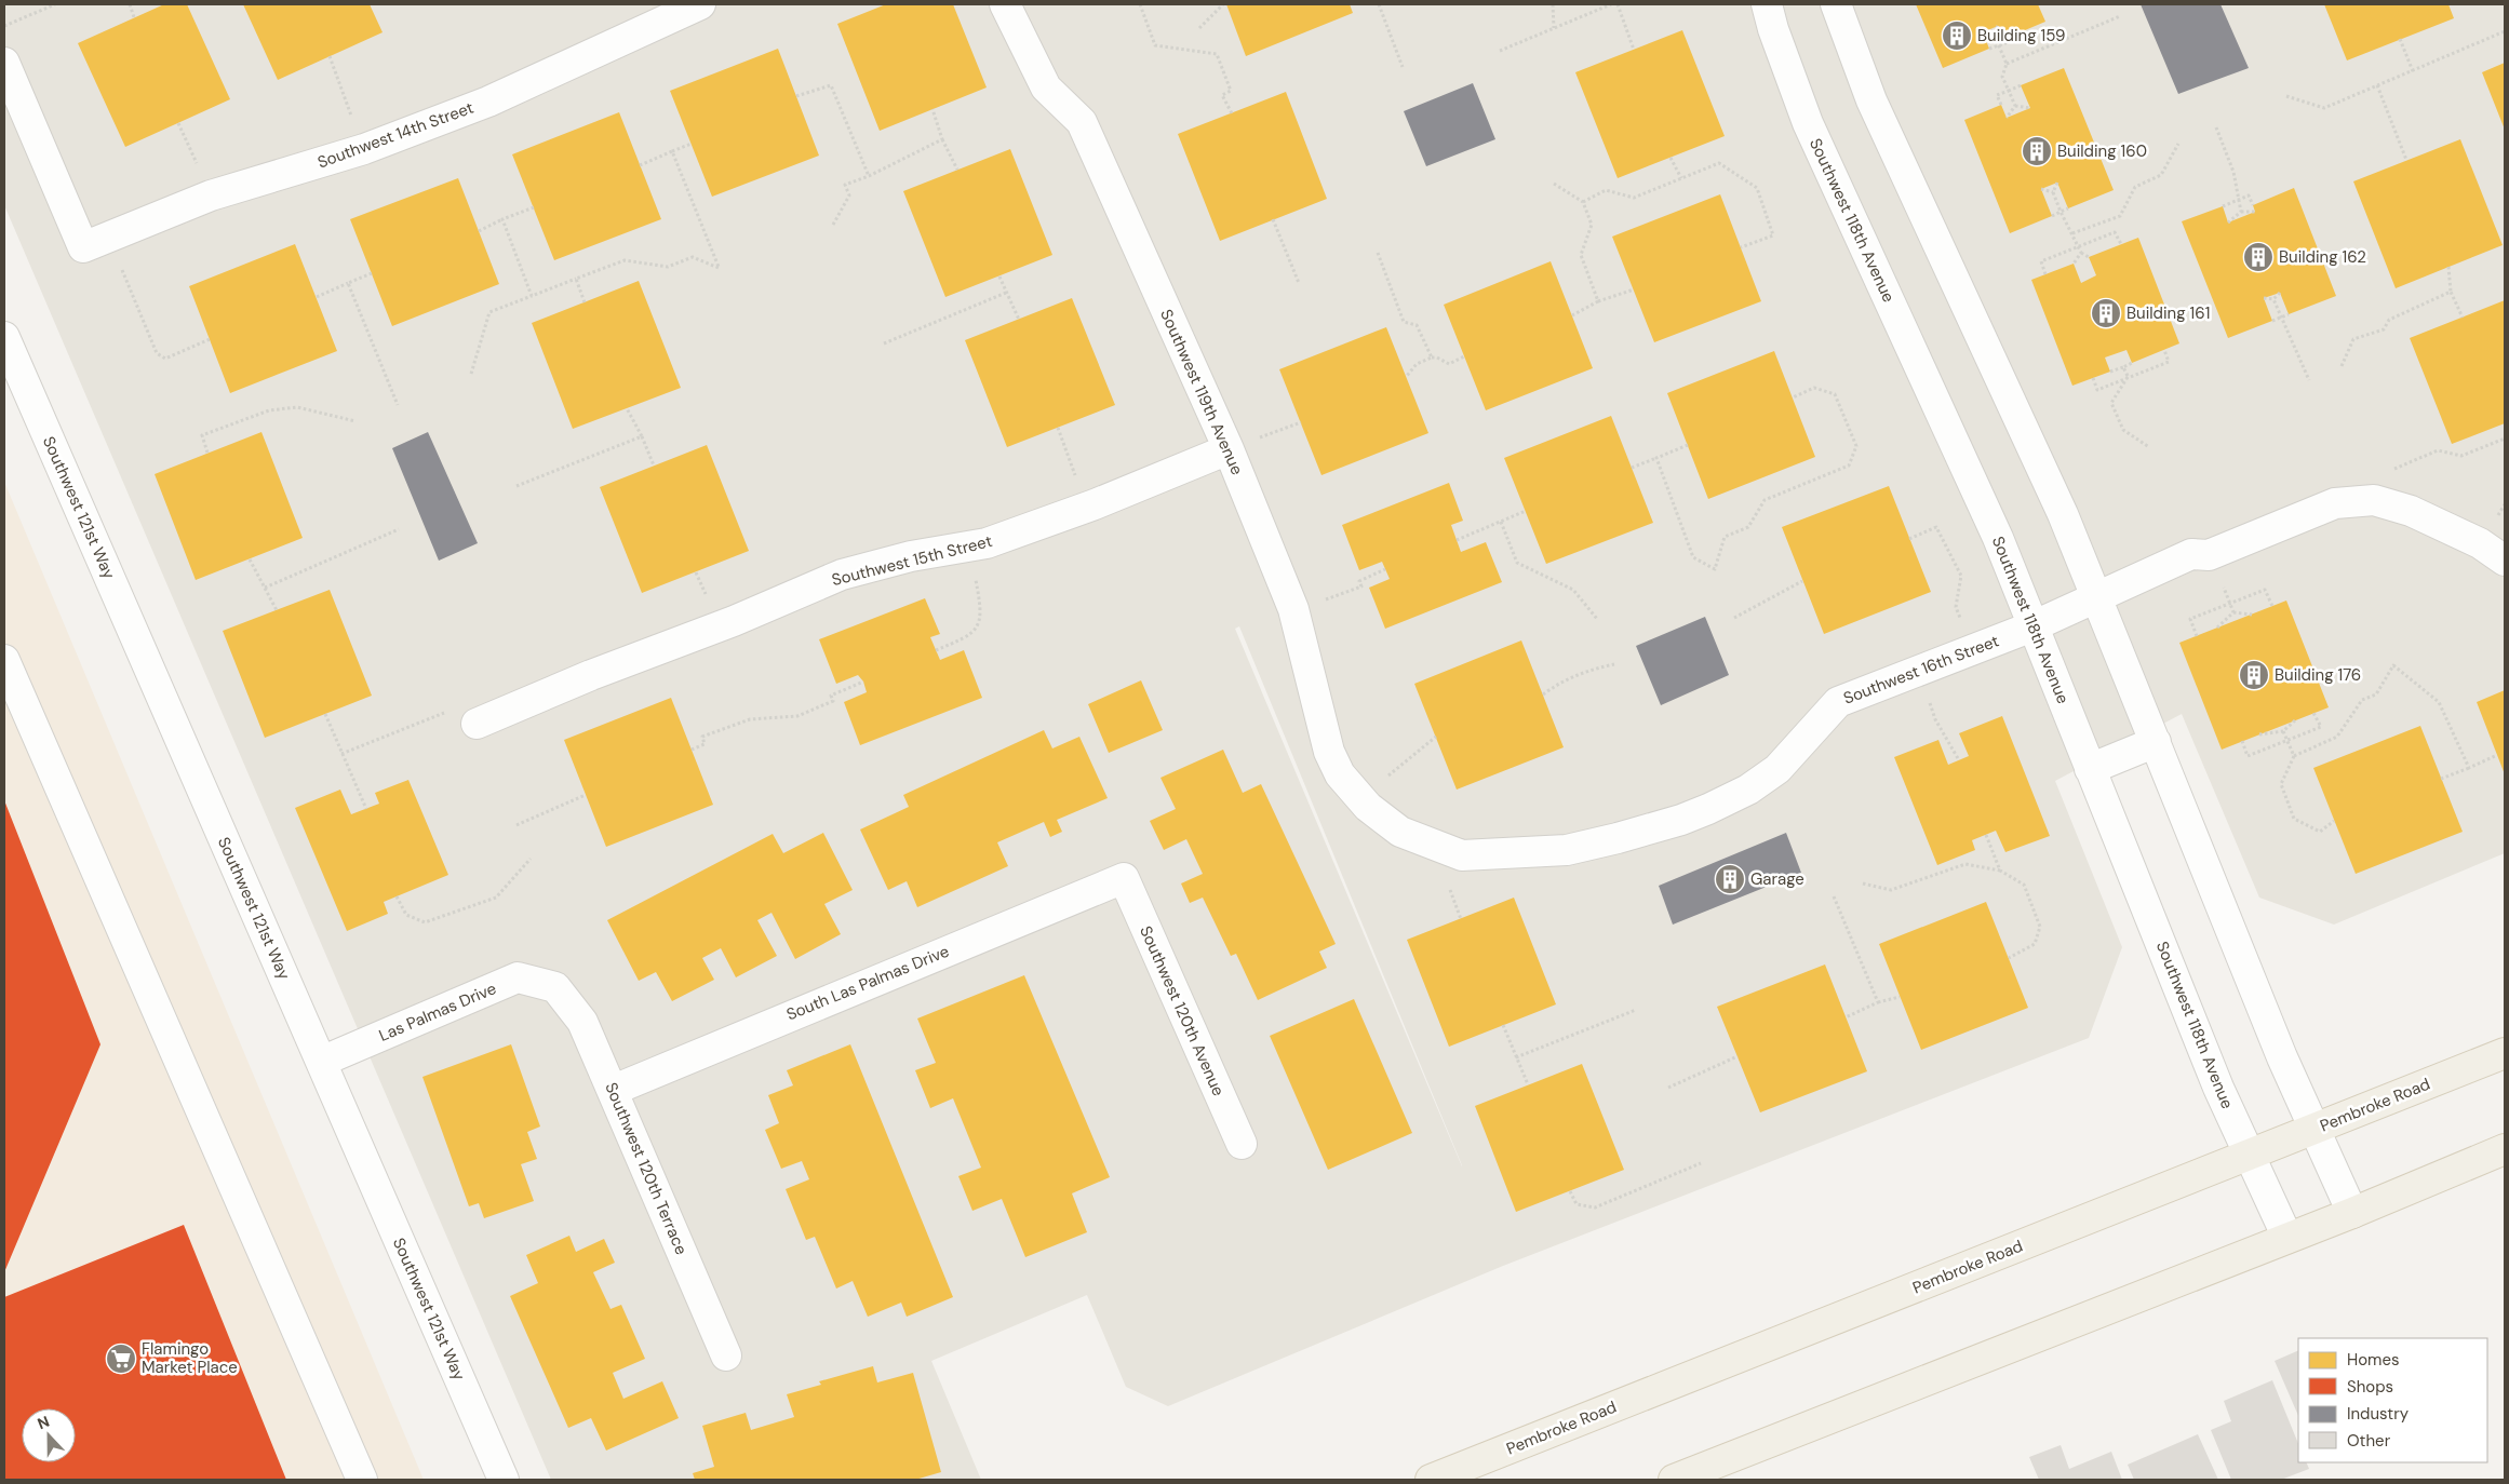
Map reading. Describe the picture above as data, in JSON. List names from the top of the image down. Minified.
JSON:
{"streets":{"main road":["Pembroke Road"],"street":["Southwest 14th Street","Southwest 118th Avenue","Southwest 119th Avenue","Southwest 121st Way","Southwest 15th Street","Southwest 16th Street","South Las Palmas Drive","Southwest 120th Avenue","Las Palmas Drive","Southwest 120th Terrace"]},"crossings":[["Southwest 118th Avenue","Southwest 16th Street"],["Southwest 118th Avenue","Pembroke Road"],["Southwest 119th Avenue","Southwest 15th Street"],["Southwest 119th Avenue","Southwest 16th Street"],["Southwest 121st Way","Las Palmas Drive"],["South Las Palmas Drive","Southwest 120th Avenue"],["South Las Palmas Drive","Southwest 120th Terrace"],["Las Palmas Drive","Southwest 120th Terrace"]],"places":{"building":["Building 159","Building 160","Building 162","Building 161","Building 176","Garage"],"supermarket":["Flamingo Market Place"]},"legend":["Homes","Shops","Industry","Other"],"north":"top"}
